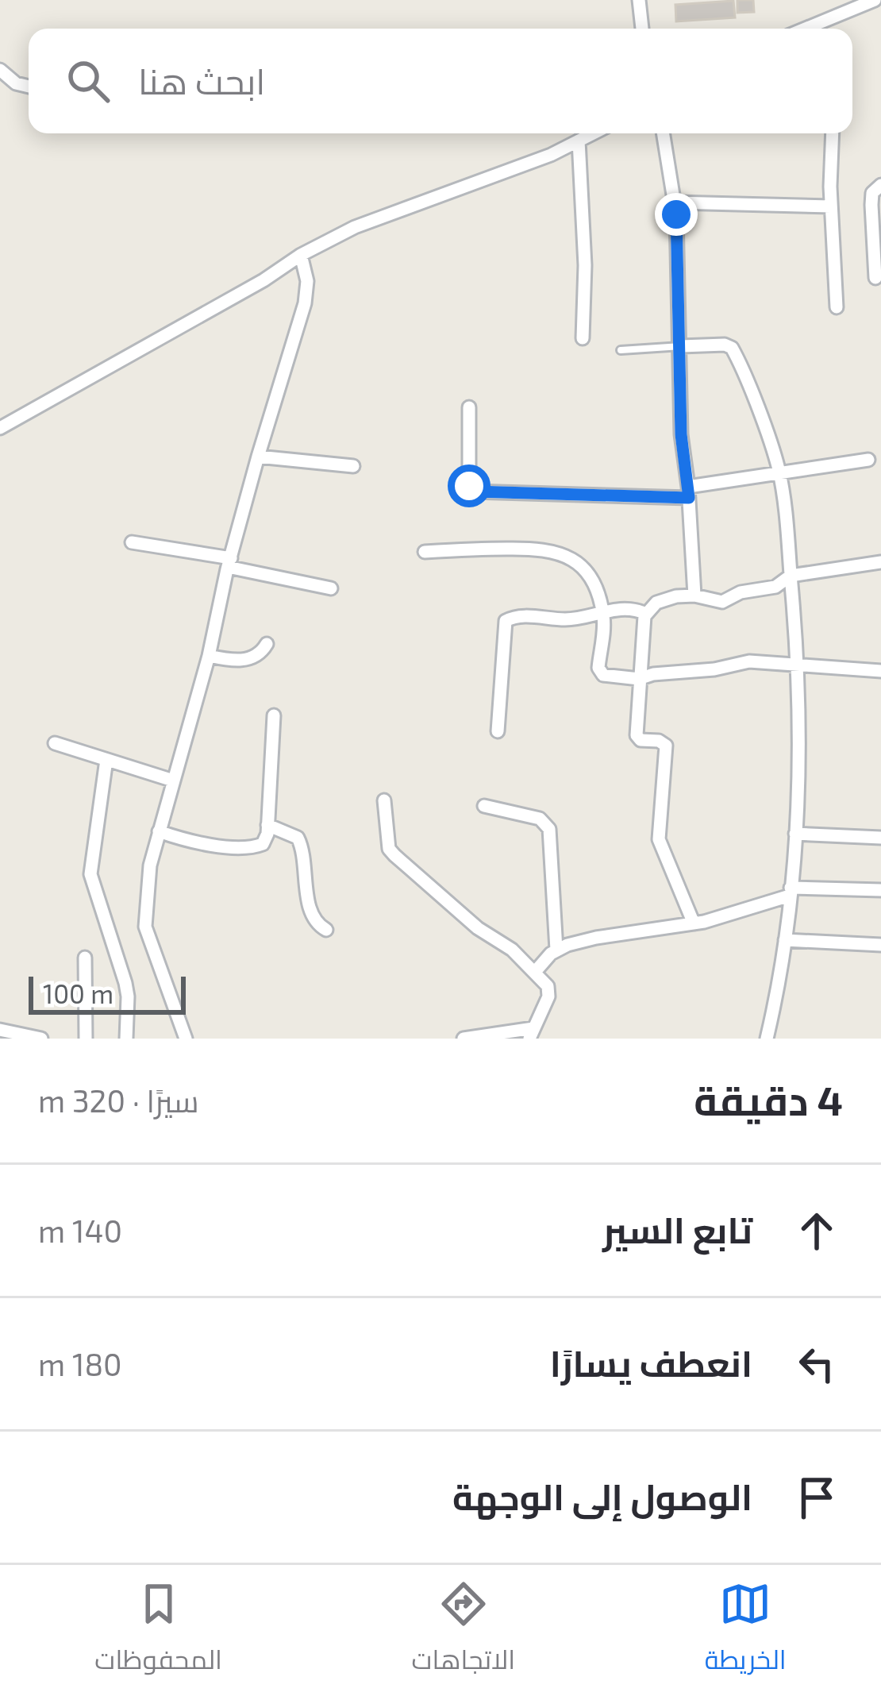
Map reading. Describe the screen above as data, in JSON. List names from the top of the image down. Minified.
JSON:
{"scale_bar":"100 m","page":{"search":"ابحث هنا","scale":"100 m","heading":["4 دقيقة","سيرًا · 320 m"],"list":[["تابع السير","140 m"],["انعطف يسارًا","180 m"],"الوصول إلى الوجهة"],"nav":["الخريطة","الاتجاهات","المحفوظات"]}}
